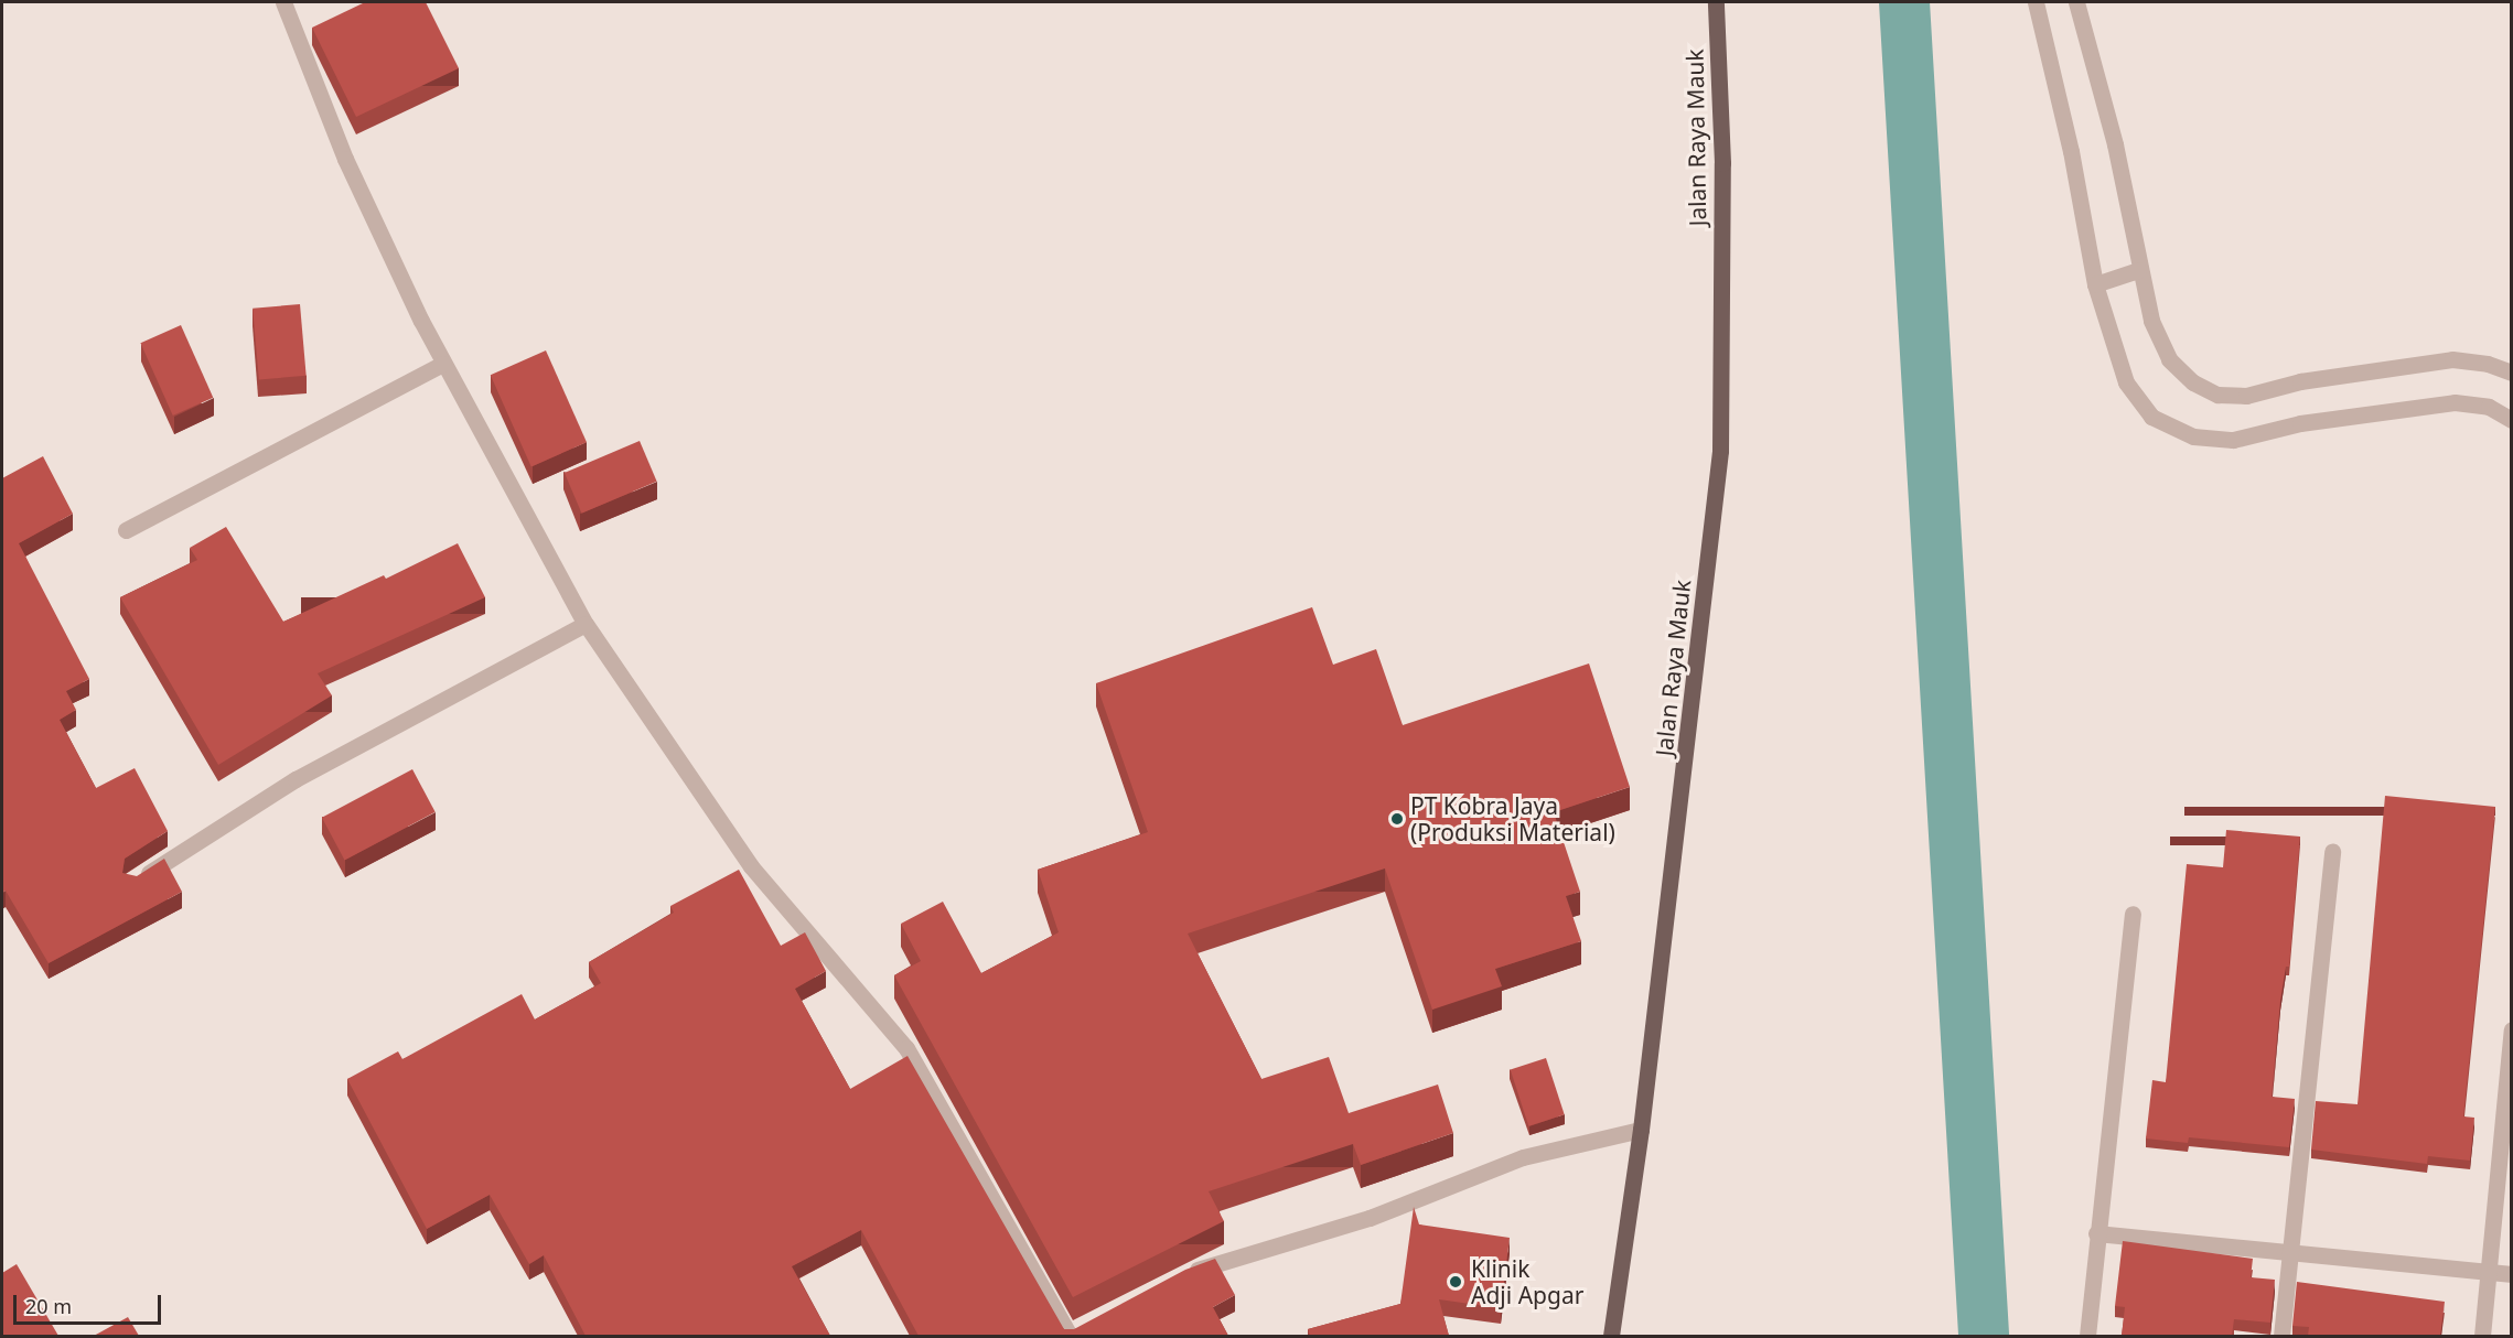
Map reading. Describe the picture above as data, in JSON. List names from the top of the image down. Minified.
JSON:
{"streets":{"main road":["Jalan Raya Mauk"]},"places":["PT Kobra Jaya (Produksi Material)","Klinik Adji Apgar"],"scale_bar":"20 m"}
